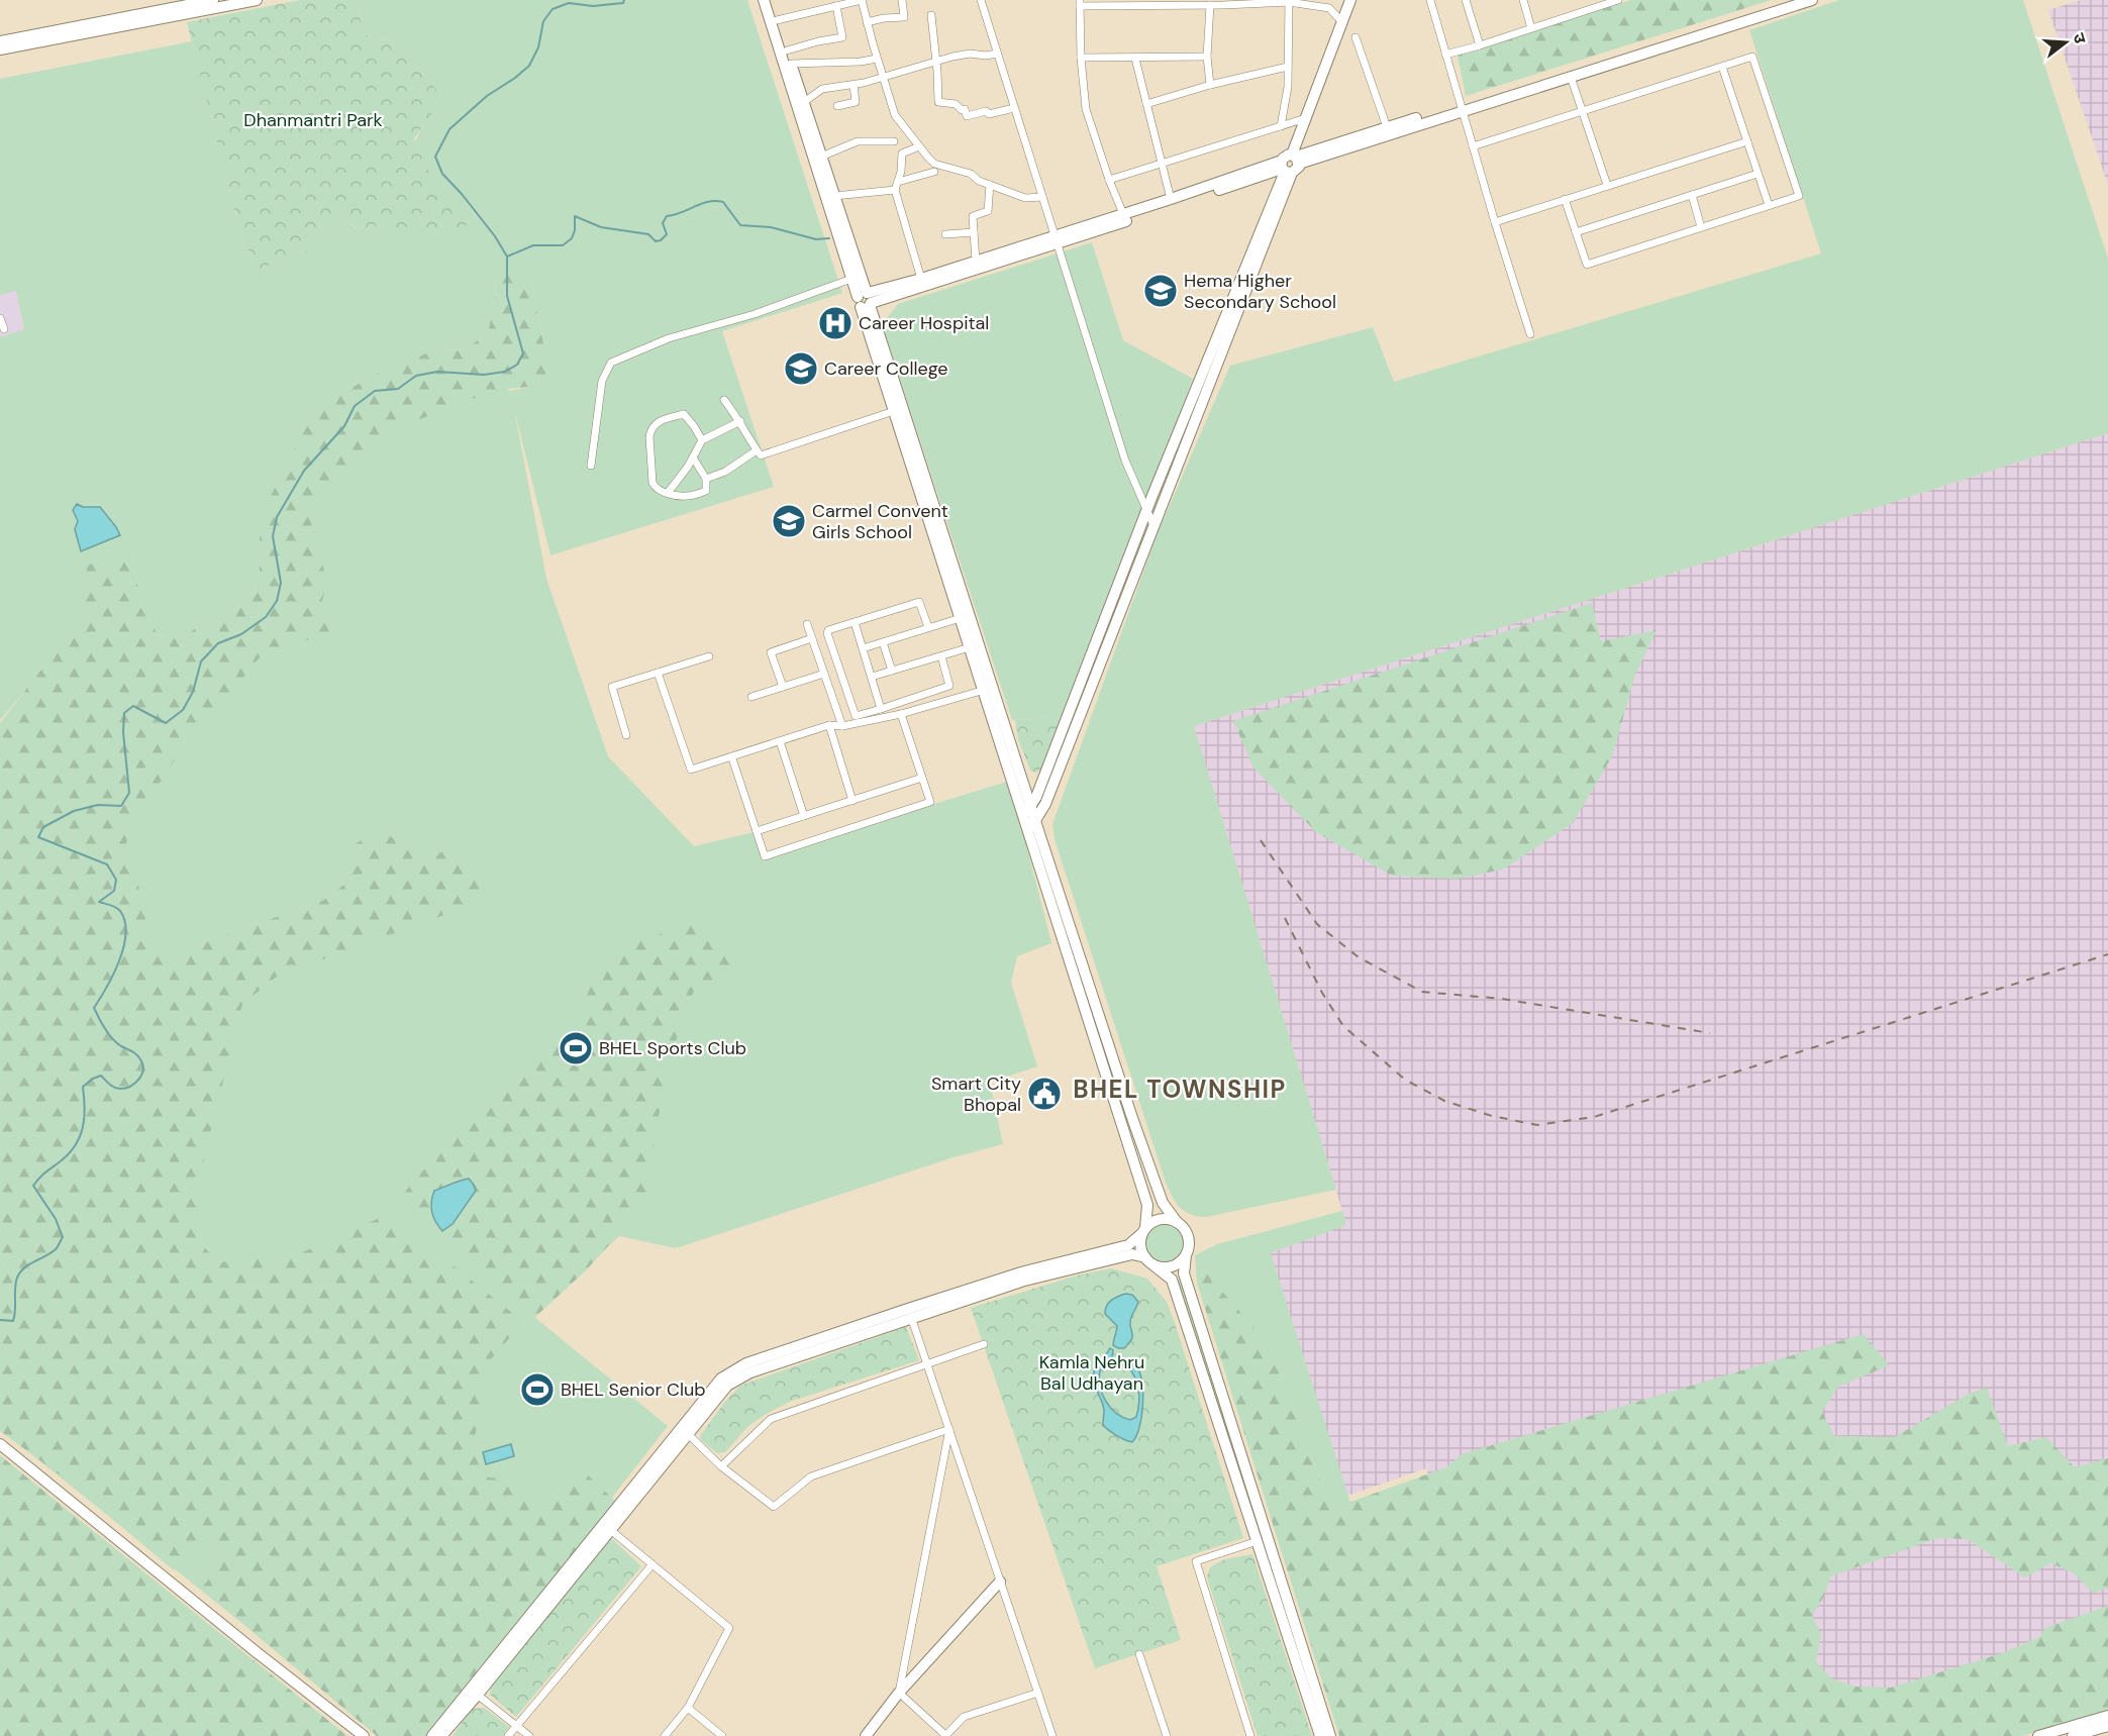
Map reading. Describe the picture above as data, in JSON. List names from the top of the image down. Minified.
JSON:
{"districts":["BHEL TOWNSHIP"],"parks":["Dhanmantri Park","Kamla Nehru Bal Udhayan"],"places":{"school or university":["Hema Higher Secondary School","Career College","Carmel Convent Girls School"],"hospital":["Career Hospital"],"sports":["BHEL Sports Club","BHEL Senior Club"],"public building":["Smart City Bhopal"]},"north":"right"}
